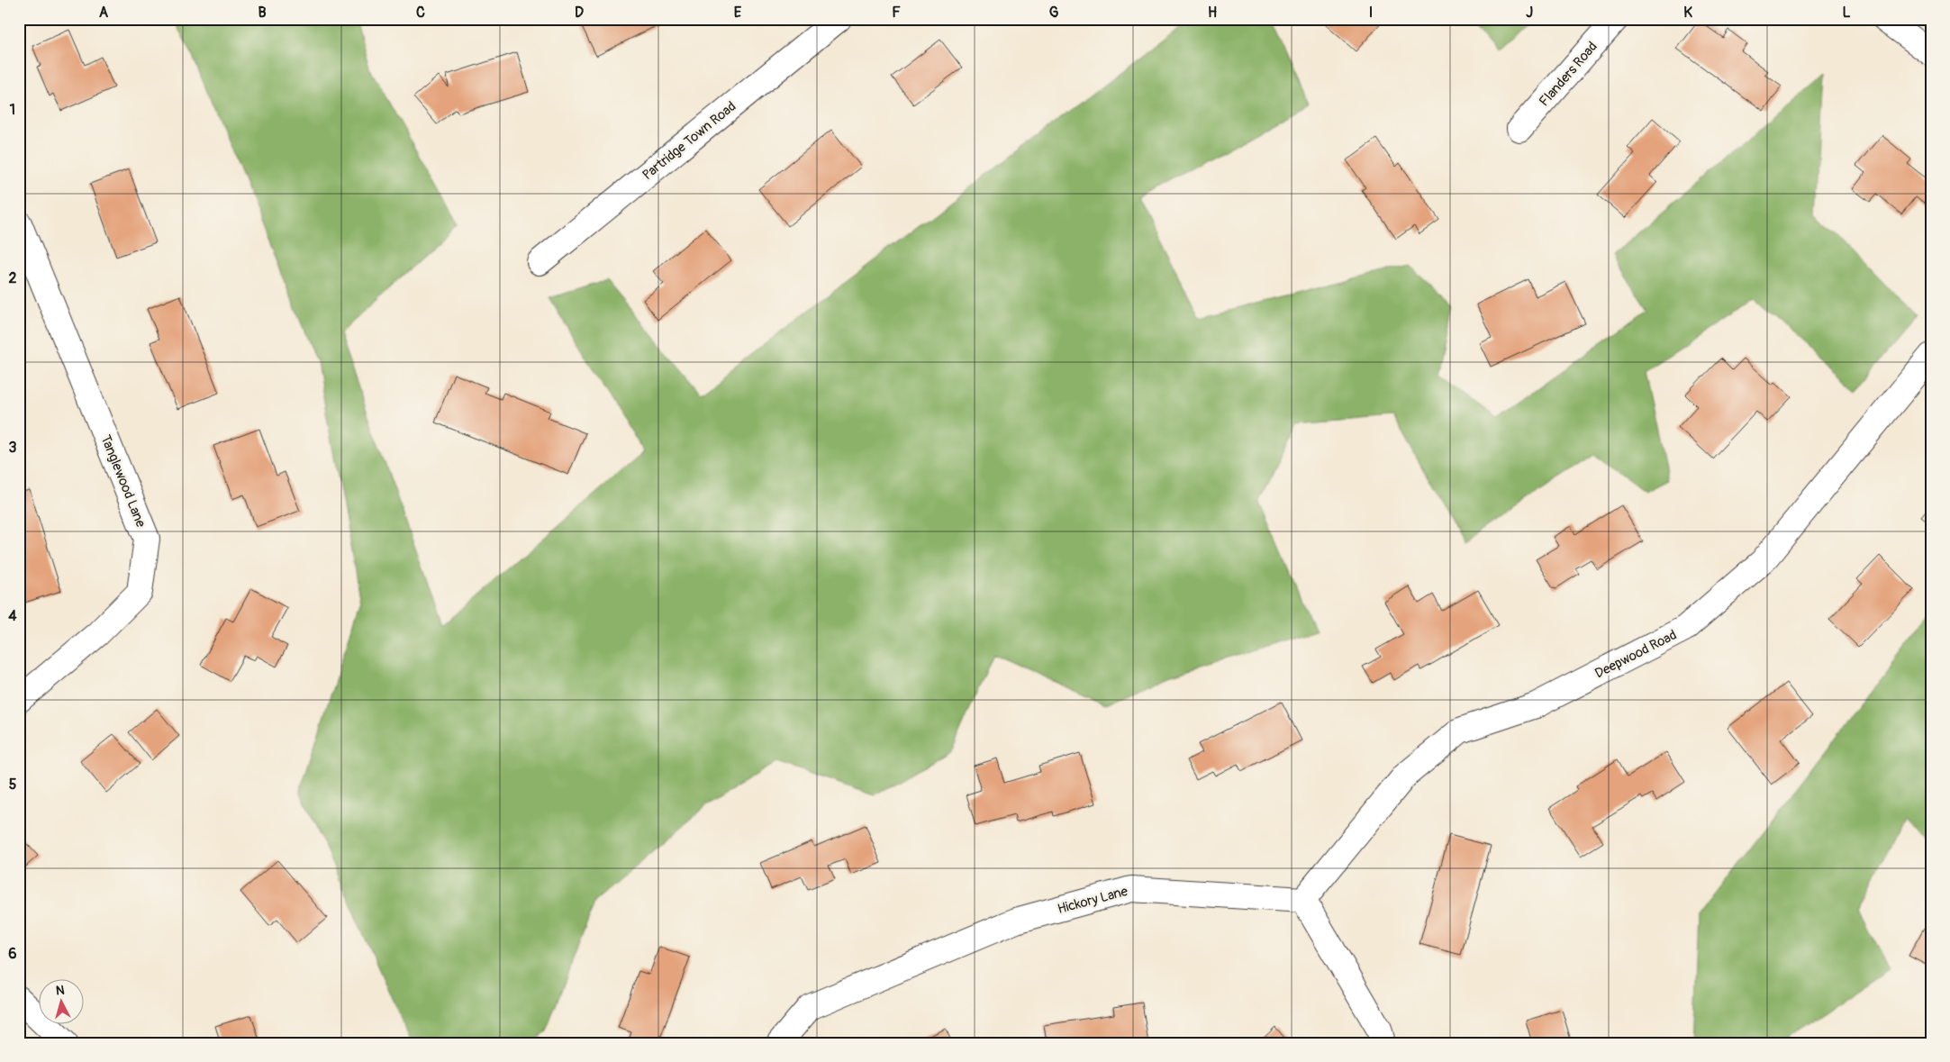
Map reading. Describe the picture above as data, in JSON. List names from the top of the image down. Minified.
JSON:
{"streets":{"street":["Flanders Road","Partridge Town Road","Tanglewood Lane","Deepwood Road","Hickory Lane"]},"crossings":[["Deepwood Road","Hickory Lane"]],"north":"top","grid":{"columns":["A","B","C","D","E","F","G","H","I","J","K","L"],"rows":["1","2","3","4","5","6"]}}
